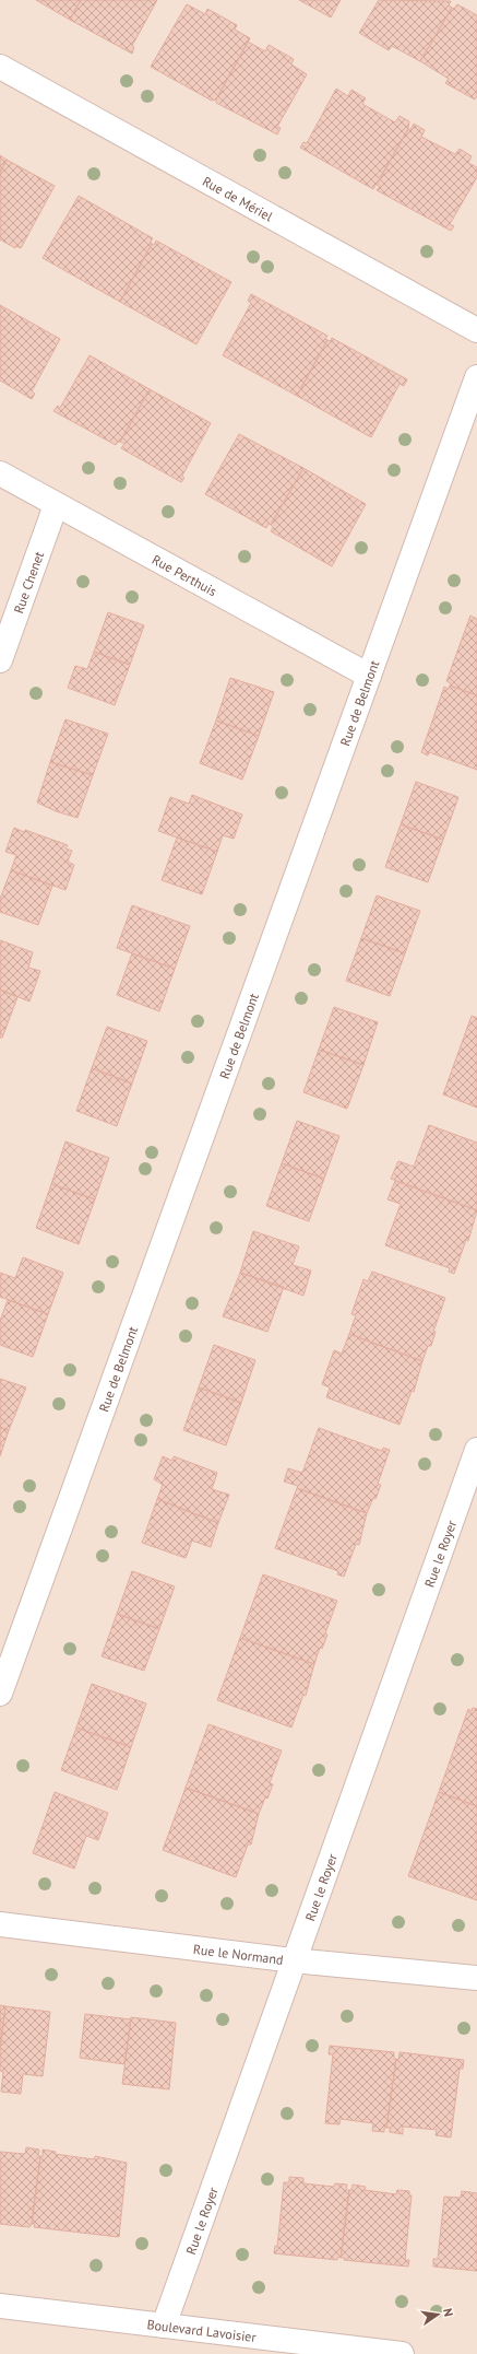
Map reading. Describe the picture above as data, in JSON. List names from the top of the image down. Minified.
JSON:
{"streets":{"street":["Rue de Mériel","Rue Perthuis","Rue Chenet","Rue de Belmont","Rue le Royer","Rue le Normand","Boulevard Lavoisier"]},"crossings":[["Rue Perthuis","Rue Chenet"],["Rue Perthuis","Rue de Belmont"],["Rue le Royer","Rue le Normand"],["Rue le Royer","Boulevard Lavoisier"]],"north":"right"}
